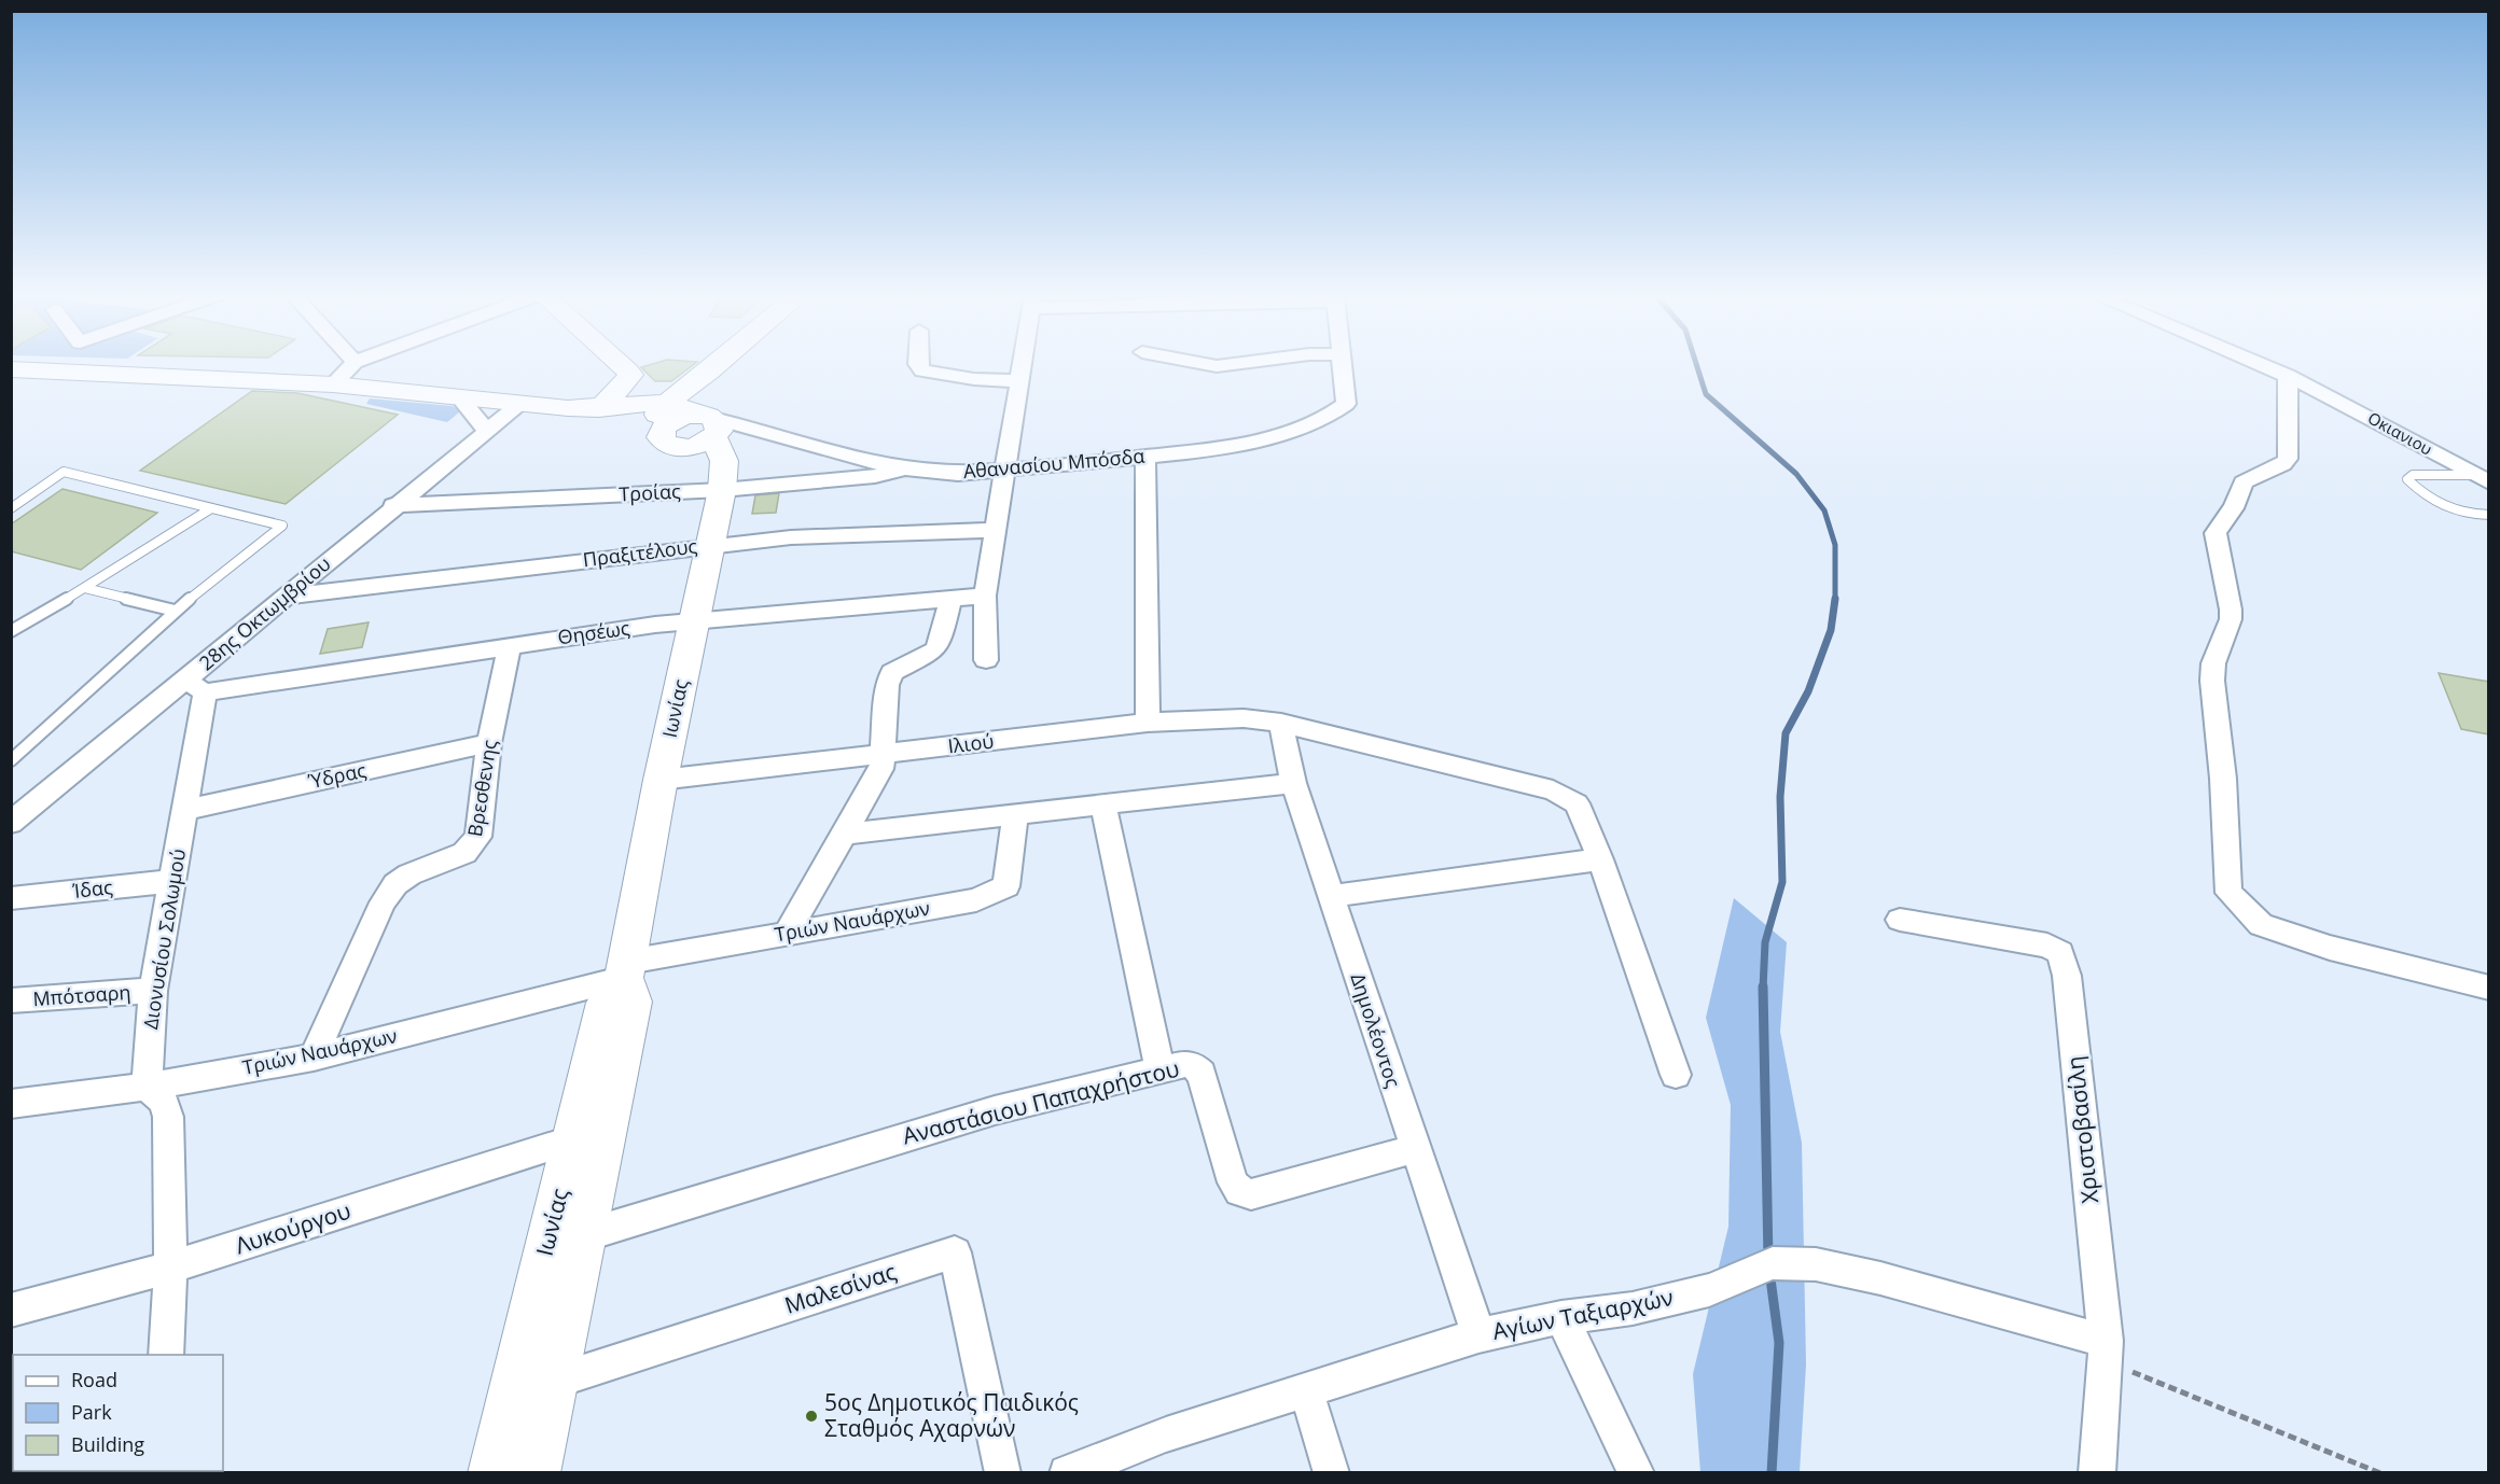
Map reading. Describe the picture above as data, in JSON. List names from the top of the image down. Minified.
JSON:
{"streets":{"main road":["Αθανασίου Μπόσδα","Ιωνίας"],"street":["Οκιανιου","Τροίας","Πραξιτέλους","28ης Οκτωμβρίου","Θησέως","Ιλιού","Ύδρας","Βρεσθενης","Ίδας","Τριών Ναυάρχων","Διονυσίου Σολωμού","Μπότσαρη","Δημολέοντος","Αναστάσιου Παπαχρήστου","Χριστοβασίλη","Λυκούργου","Μαλεσίνας","Αγίων Ταξιαρχών"]},"crossings":[["Αθανασίου Μπόσδα","Τροίας"],["Αθανασίου Μπόσδα","28ης Οκτωμβρίου"],["Αθανασίου Μπόσδα","Ιωνίας"],["Τροίας","28ης Οκτωμβρίου"],["Τροίας","Ιωνίας"],["Πραξιτέλους","28ης Οκτωμβρίου"],["Πραξιτέλους","Ιωνίας"],["28ης Οκτωμβρίου","Θησέως"],["28ης Οκτωμβρίου","Διονυσίου Σολωμού"],["Θησέως","Ιωνίας"],["Θησέως","Βρεσθενης"],["Θησέως","Διονυσίου Σολωμού"],["Ιωνίας","Ιλιού"],["Ιωνίας","Τριών Ναυάρχων"],["Ιωνίας","Αναστάσιου Παπαχρήστου"],["Ιωνίας","Λυκούργου"],["Ιωνίας","Μαλεσίνας"],["Ιλιού","Δημολέοντος"],["Ύδρας","Βρεσθενης"],["Ύδρας","Διονυσίου Σολωμού"],["Βρεσθενης","Τριών Ναυάρχων"],["Ίδας","Διονυσίου Σολωμού"],["Τριών Ναυάρχων","Διονυσίου Σολωμού"],["Διονυσίου Σολωμού","Μπότσαρη"],["Δημολέοντος","Αναστάσιου Παπαχρήστου"],["Δημολέοντος","Αγίων Ταξιαρχών"],["Χριστοβασίλη","Αγίων Ταξιαρχών"]],"places":["5ος Δημοτικός Παιδικός Σταθμός Αχαρνών"],"legend":["Road","Park","Building"]}
